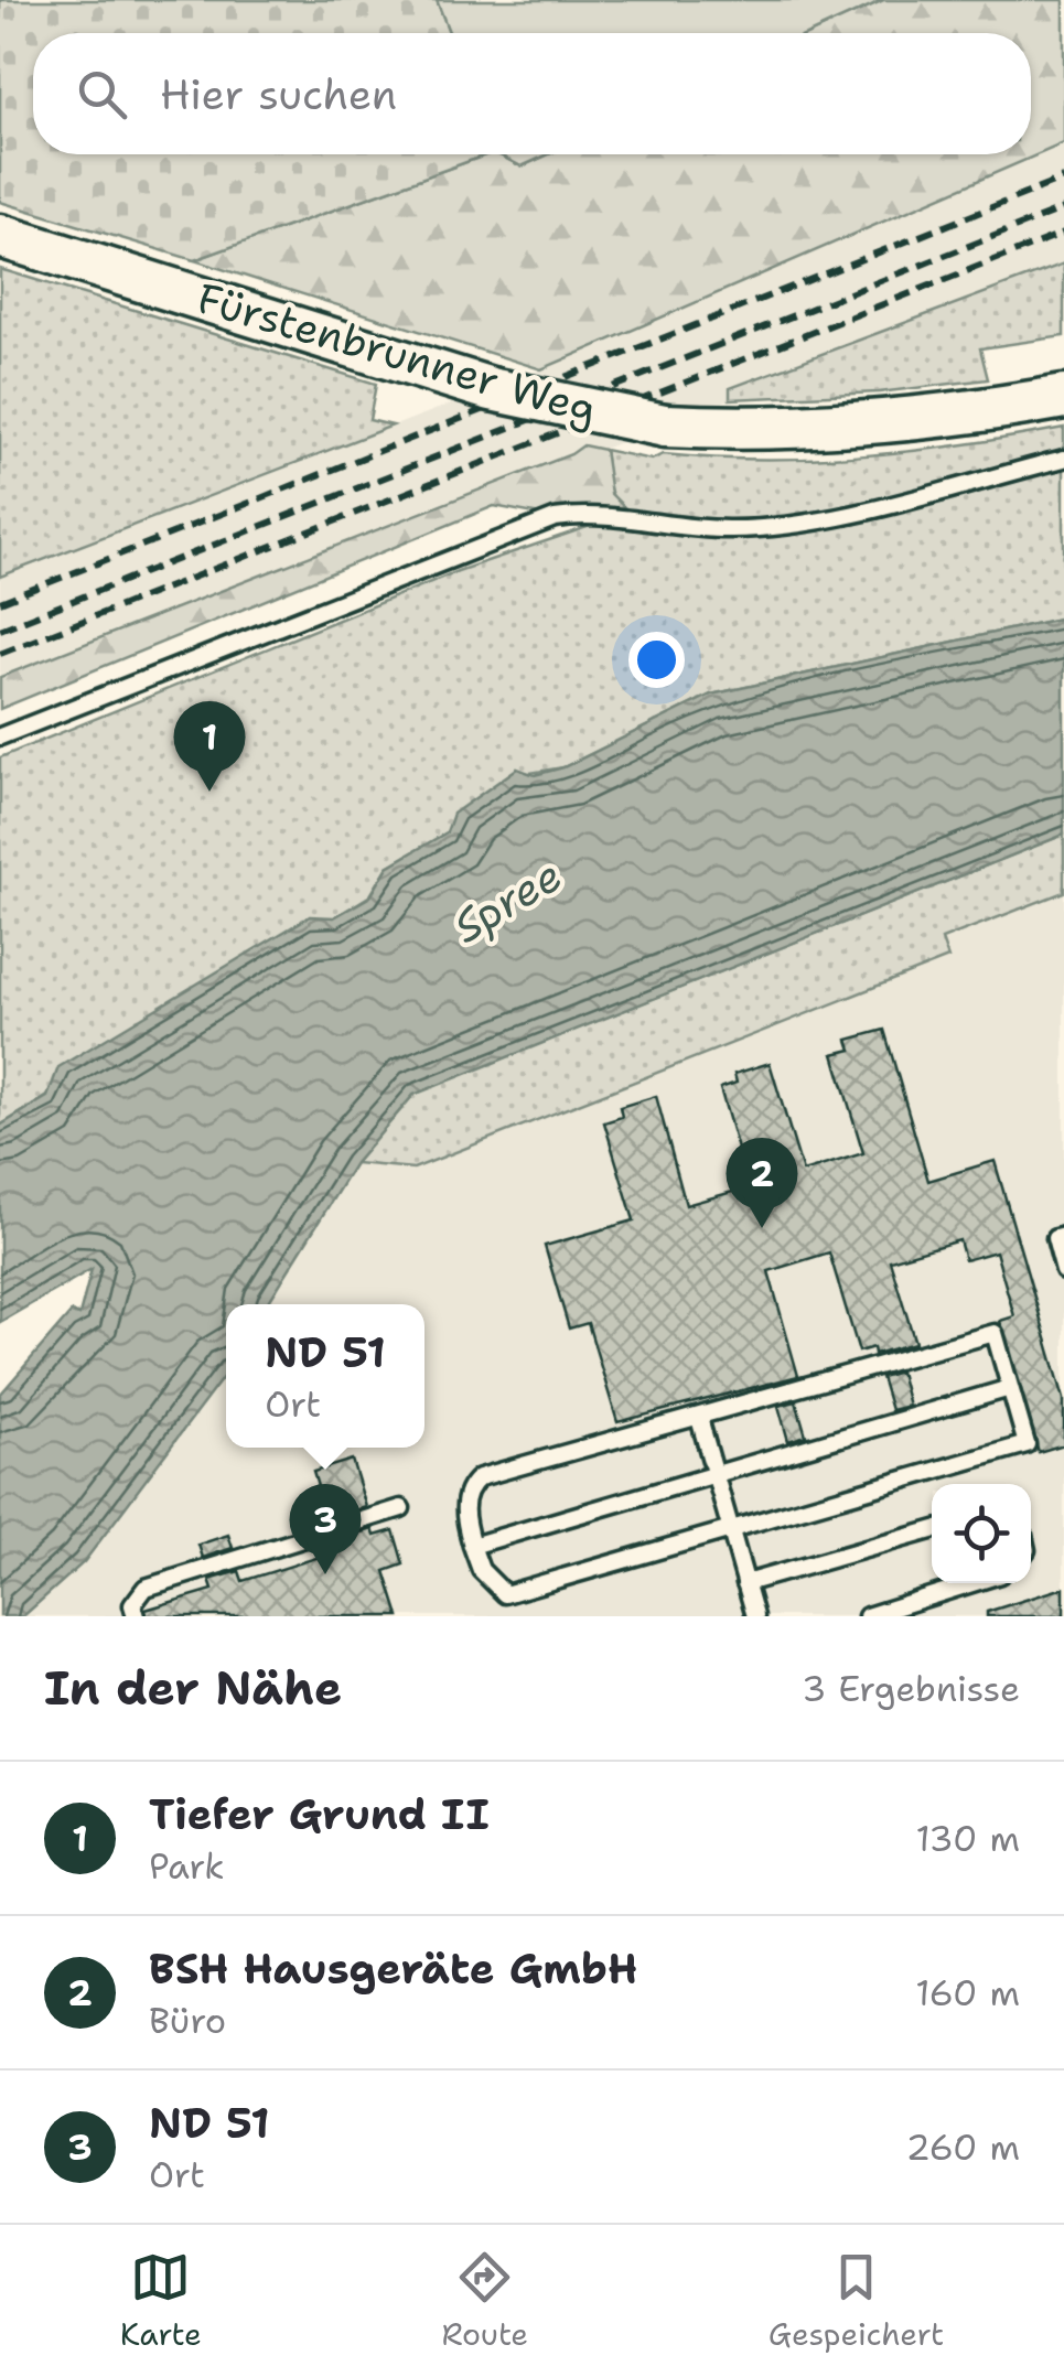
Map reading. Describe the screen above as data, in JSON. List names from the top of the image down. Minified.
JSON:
{"streets":{"main road":["Fürstenbrunner Weg"]},"water":["Spree"],"page":{"search":"Hier suchen","pins":["1","2","3"],"popup":["ND 51","Ort"],"heading":["In der Nähe","3 Ergebnisse"],"list":[{"mark":"1","name":"Tiefer Grund II","note":"Park","value":"130 m"},{"mark":"2","name":"BSH Hausgeräte GmbH","note":"Büro","value":"160 m"},{"mark":"3","name":"ND 51","note":"Ort","value":"260 m"}],"nav":["Karte","Route","Gespeichert"]}}
